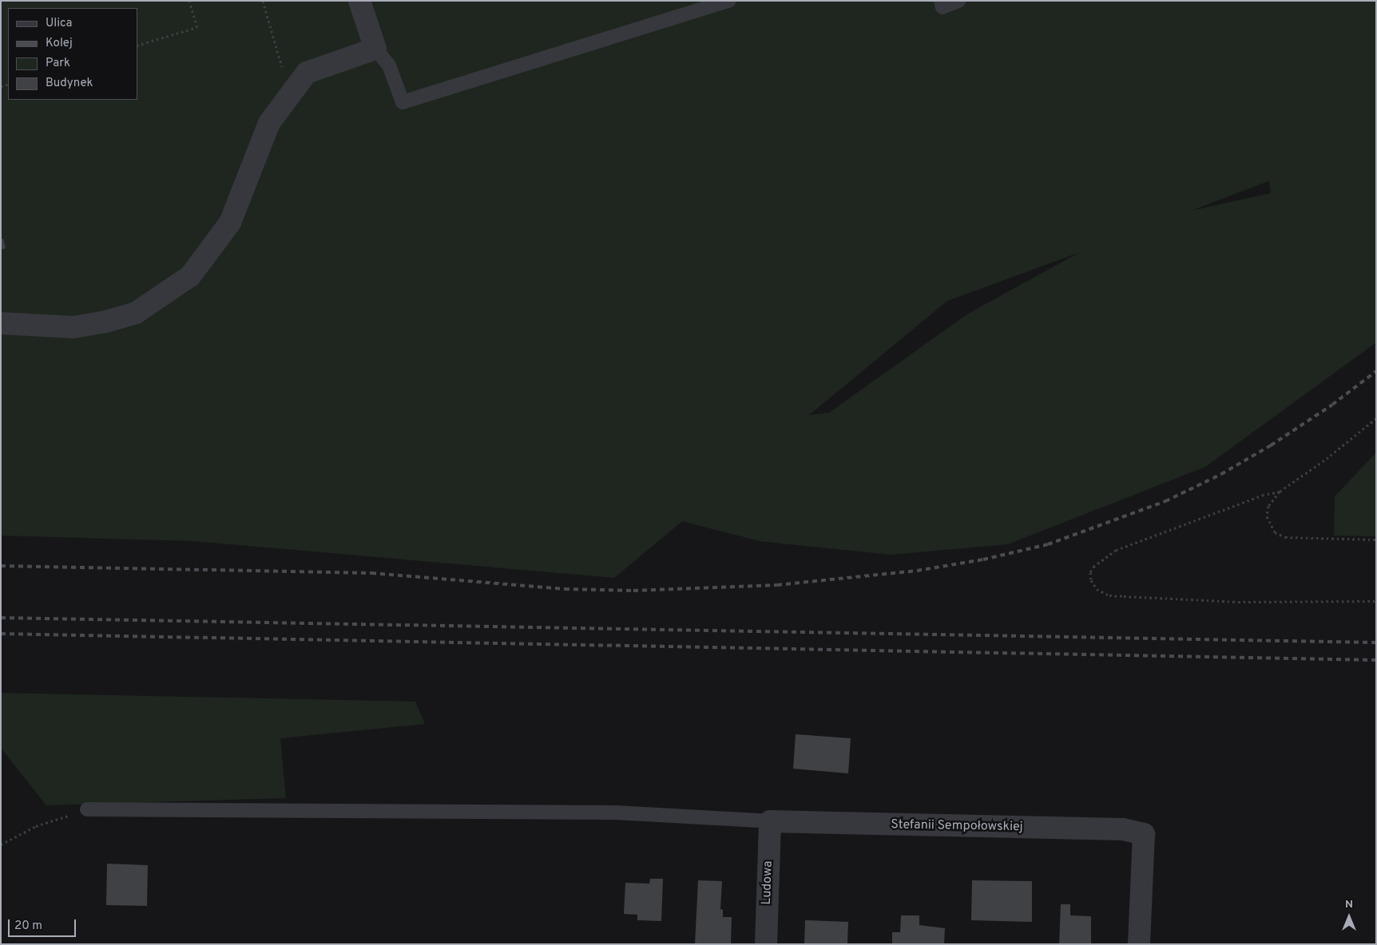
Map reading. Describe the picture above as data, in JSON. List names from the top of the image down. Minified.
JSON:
{"streets":{"street":["Stefanii Sempołowskiej","Ludowa"]},"crossings":[["Stefanii Sempołowskiej","Ludowa"]],"legend":["Ulica","Kolej","Park","Budynek"],"scale_bar":"20 m","north":"top"}
